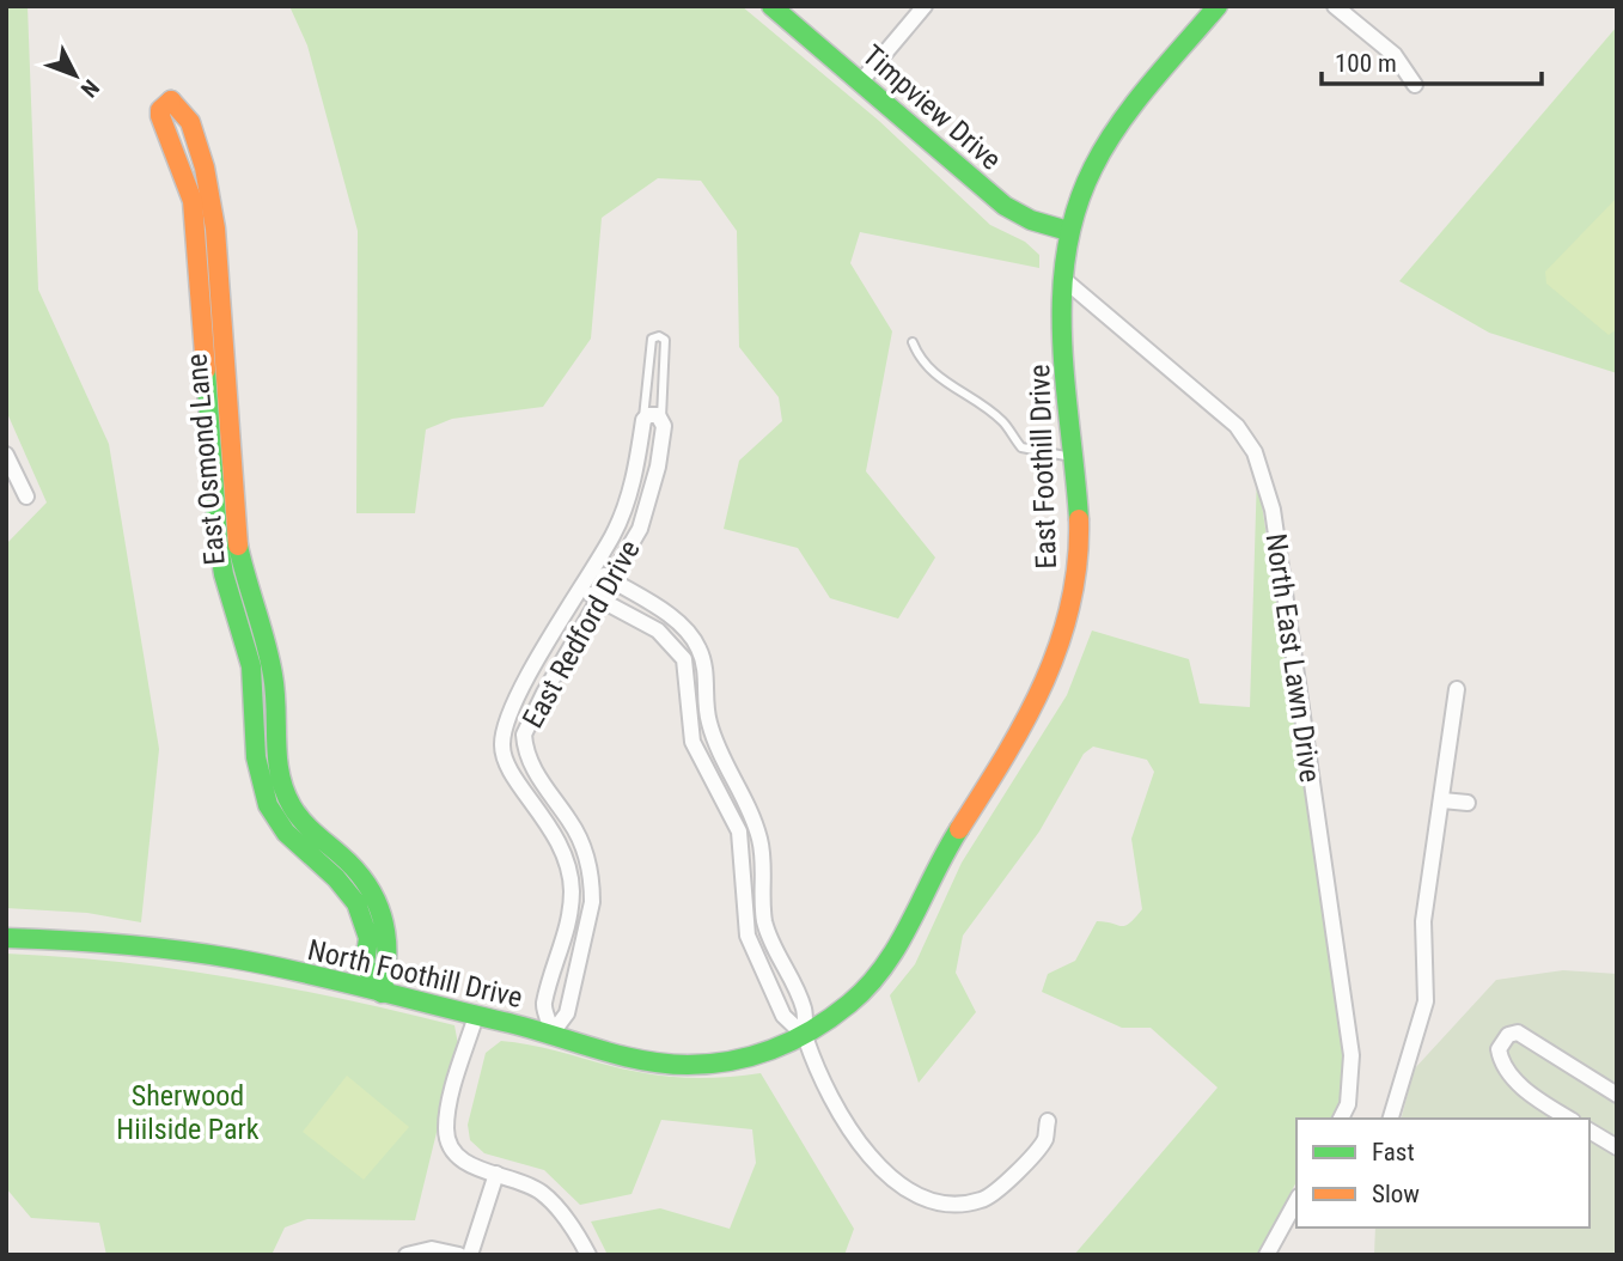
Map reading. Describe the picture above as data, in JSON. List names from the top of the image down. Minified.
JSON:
{"streets":{"street":["Timpview Drive","East Osmond Lane","East Foothill Drive","East Redford Drive","North East Lawn Drive","North Foothill Drive"]},"crossings":[["Timpview Drive","East Foothill Drive"],["East Osmond Lane","North Foothill Drive"],["East Foothill Drive","North East Lawn Drive"],["East Foothill Drive","North Foothill Drive"],["East Redford Drive","North Foothill Drive"]],"parks":["Sherwood Hiilside Park"],"legend":["Fast","Slow"],"scale_bar":"100 m","north":"bottom right"}
